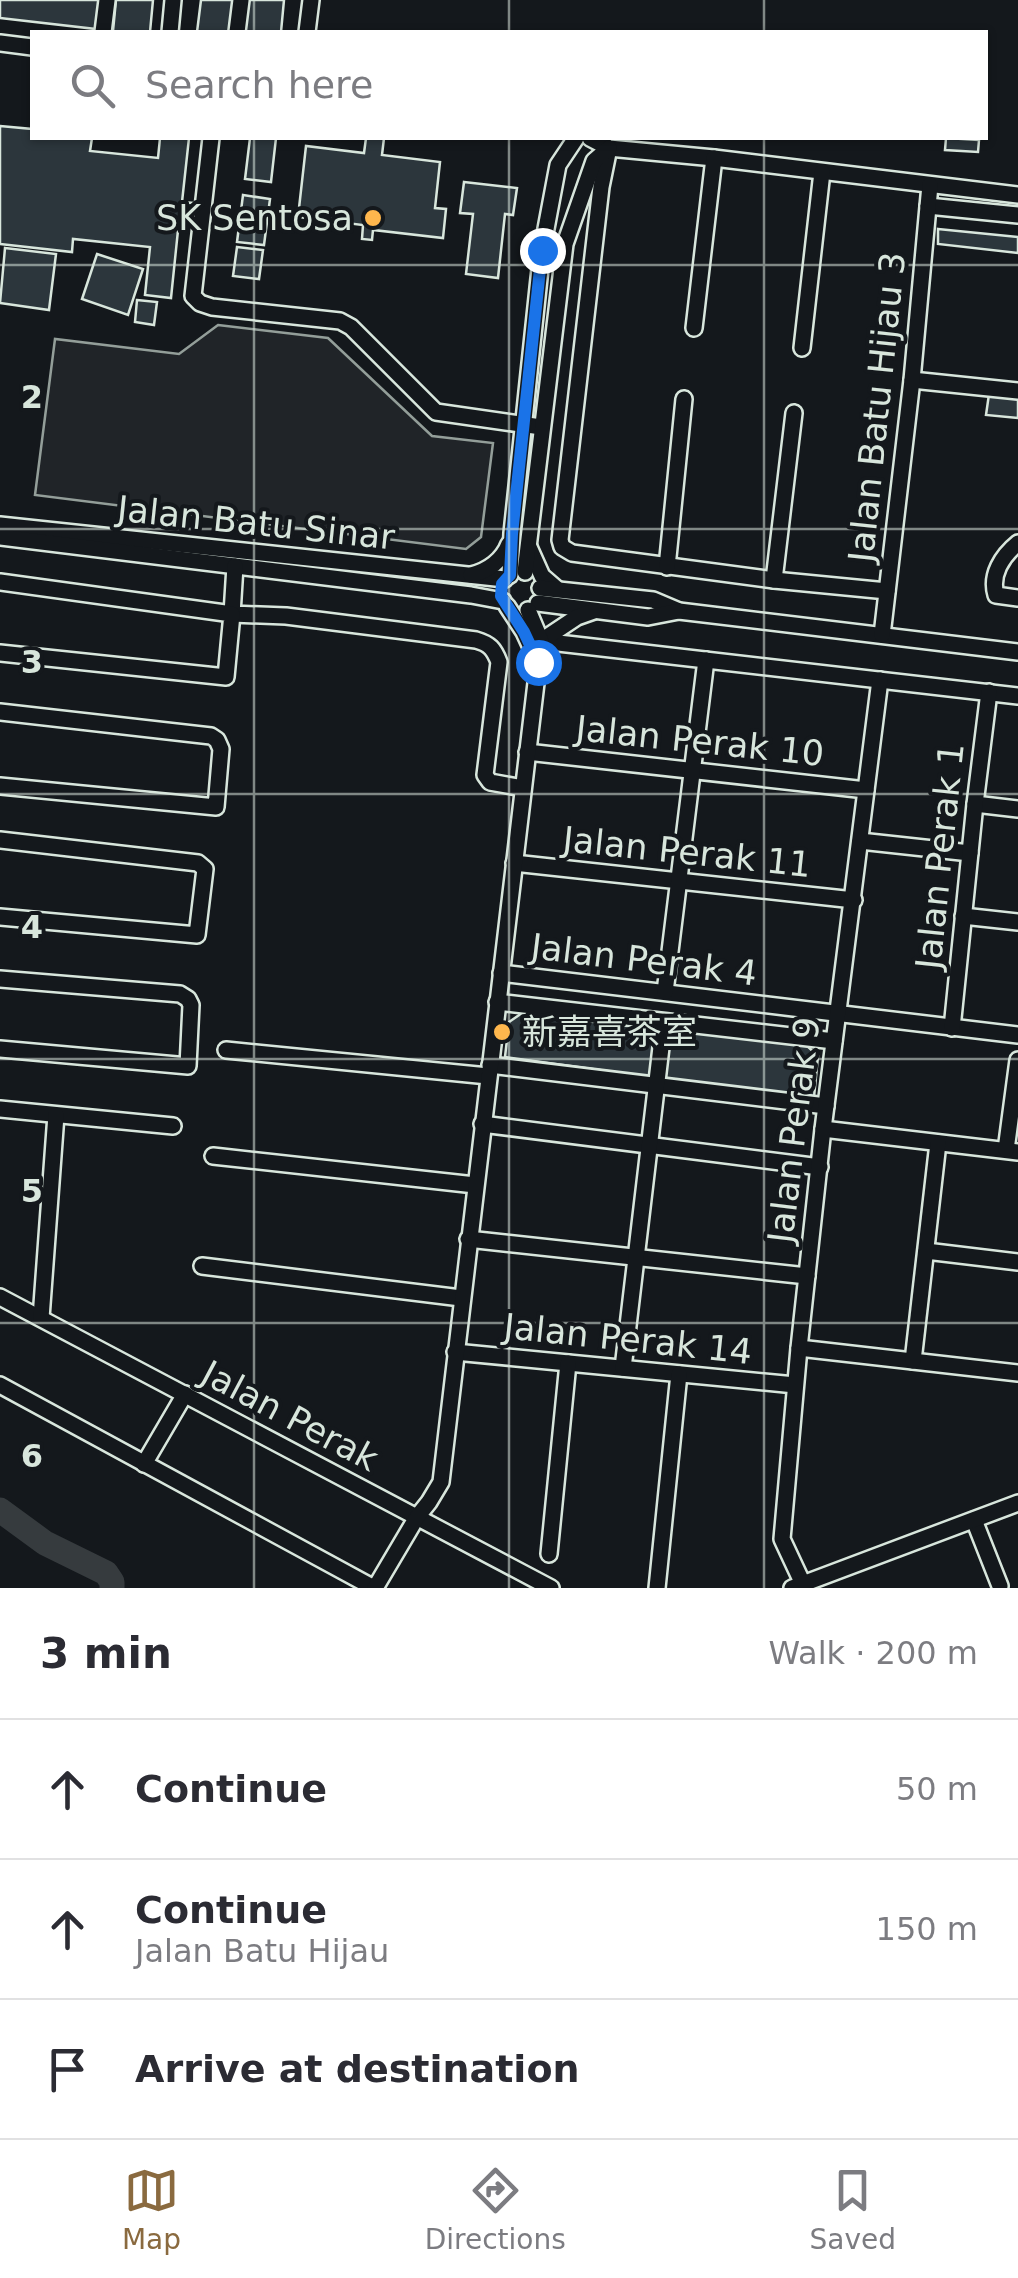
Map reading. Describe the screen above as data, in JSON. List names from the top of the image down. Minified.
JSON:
{"streets":{"street":["Jalan Batu Hijau 3","Jalan Batu Sinar","Jalan Perak 10","Jalan Perak 11","Jalan Perak 1","Jalan Perak 4","Jalan Perak 9","Jalan Perak 14","Jalan Perak"]},"crossings":[["Jalan Perak 10","Jalan Perak 9"],["Jalan Perak 11","Jalan Perak 9"],["Jalan Perak 1","Jalan Perak 4"],["Jalan Perak 4","Jalan Perak 9"],["Jalan Perak 9","Jalan Perak 14"]],"places":["SK Sentosa","新嘉喜茶室"],"page":{"search":"Search here","heading":["3 min","Walk · 200 m"],"list":[["Continue","50 m"],["Continue","Jalan Batu Hijau","150 m"],"Arrive at destination"],"nav":["Map","Directions","Saved"]},"grid":{"rows":["2","3","4","5","6"]}}
